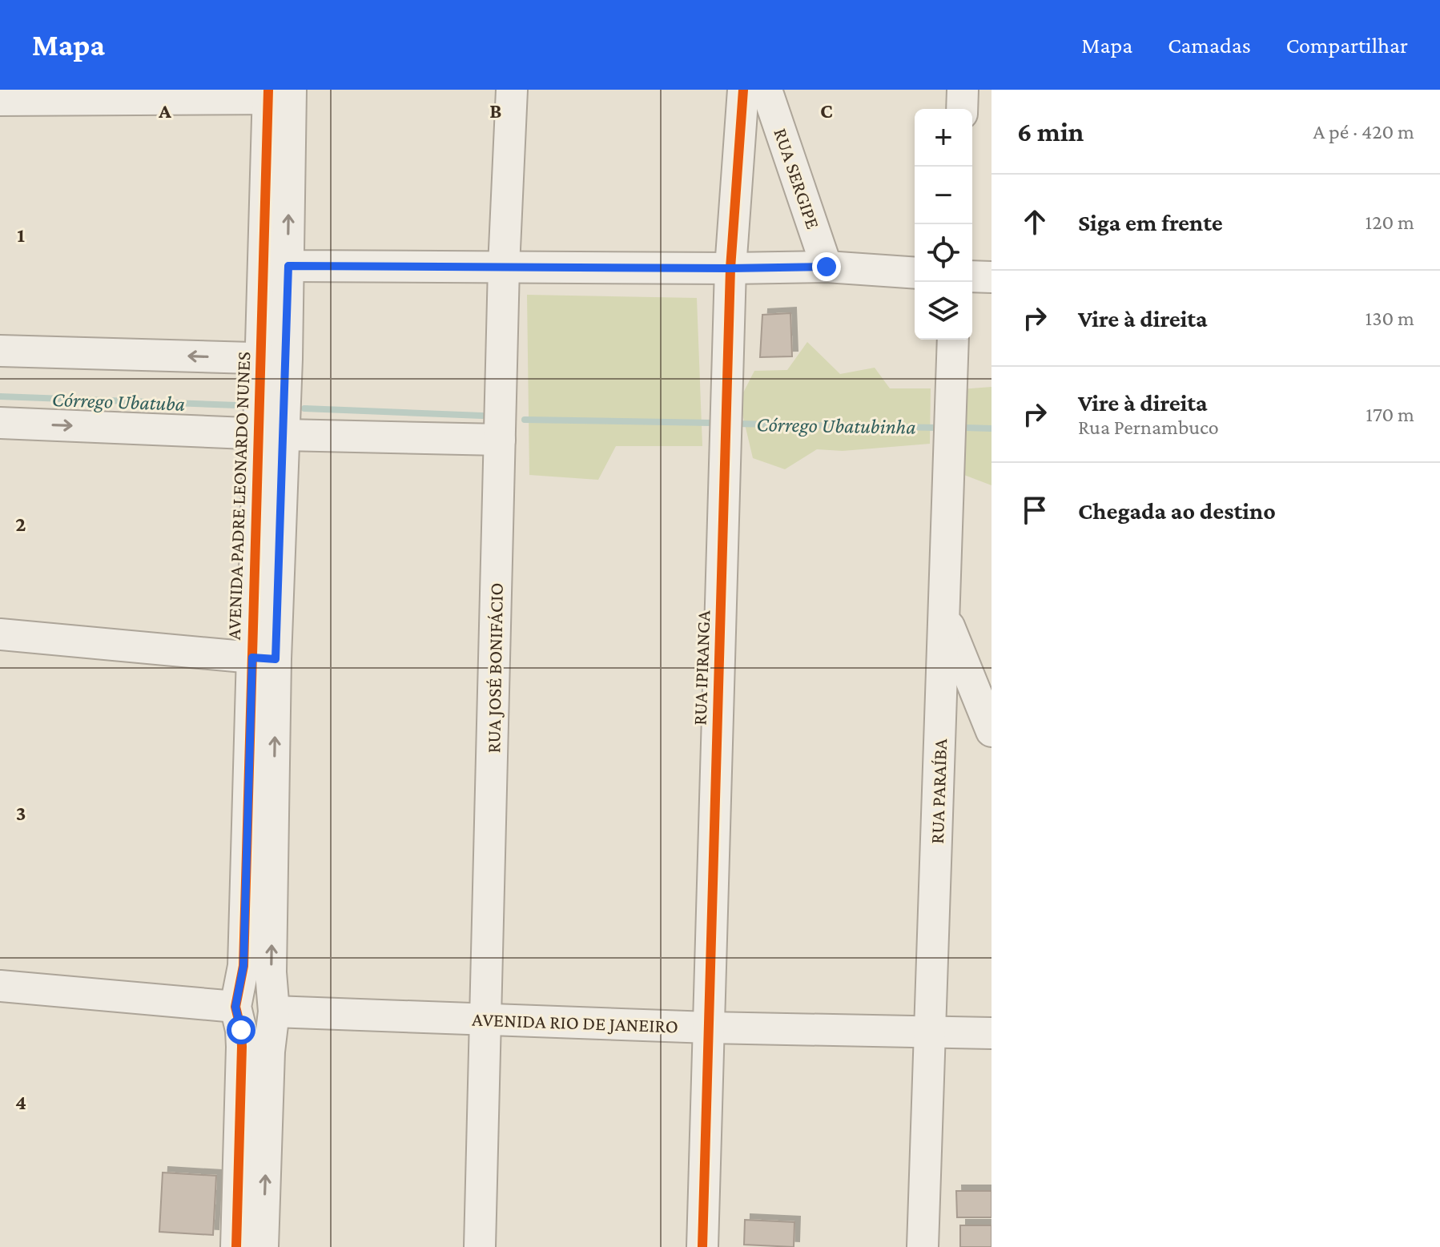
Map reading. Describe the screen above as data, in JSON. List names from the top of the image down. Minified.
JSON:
{"streets":{"street":["RUA SERGIPE","AVENIDA PADRE LEONARDO NUNES","RUA JOSÉ BONIFÁCIO","RUA IPIRANGA","RUA PARAÍBA","AVENIDA RIO DE JANEIRO"]},"crossings":[["AVENIDA PADRE LEONARDO NUNES","AVENIDA RIO DE JANEIRO"],["RUA JOSÉ BONIFÁCIO","AVENIDA RIO DE JANEIRO"],["RUA IPIRANGA","AVENIDA RIO DE JANEIRO"],["RUA PARAÍBA","AVENIDA RIO DE JANEIRO"]],"water":["Córrego Ubatuba","Córrego Ubatubinha"],"page":{"header":"Mapa","nav":["Mapa","Camadas","Compartilhar"],"heading":["6 min","A pé · 420 m"],"map_buttons":["+","−"],"list":[["Siga em frente","120 m"],["Vire à direita","130 m"],["Vire à direita","Rua Pernambuco","170 m"],"Chegada ao destino"]},"grid":{"columns":["A","B","C"],"rows":["1","2","3","4"]}}
